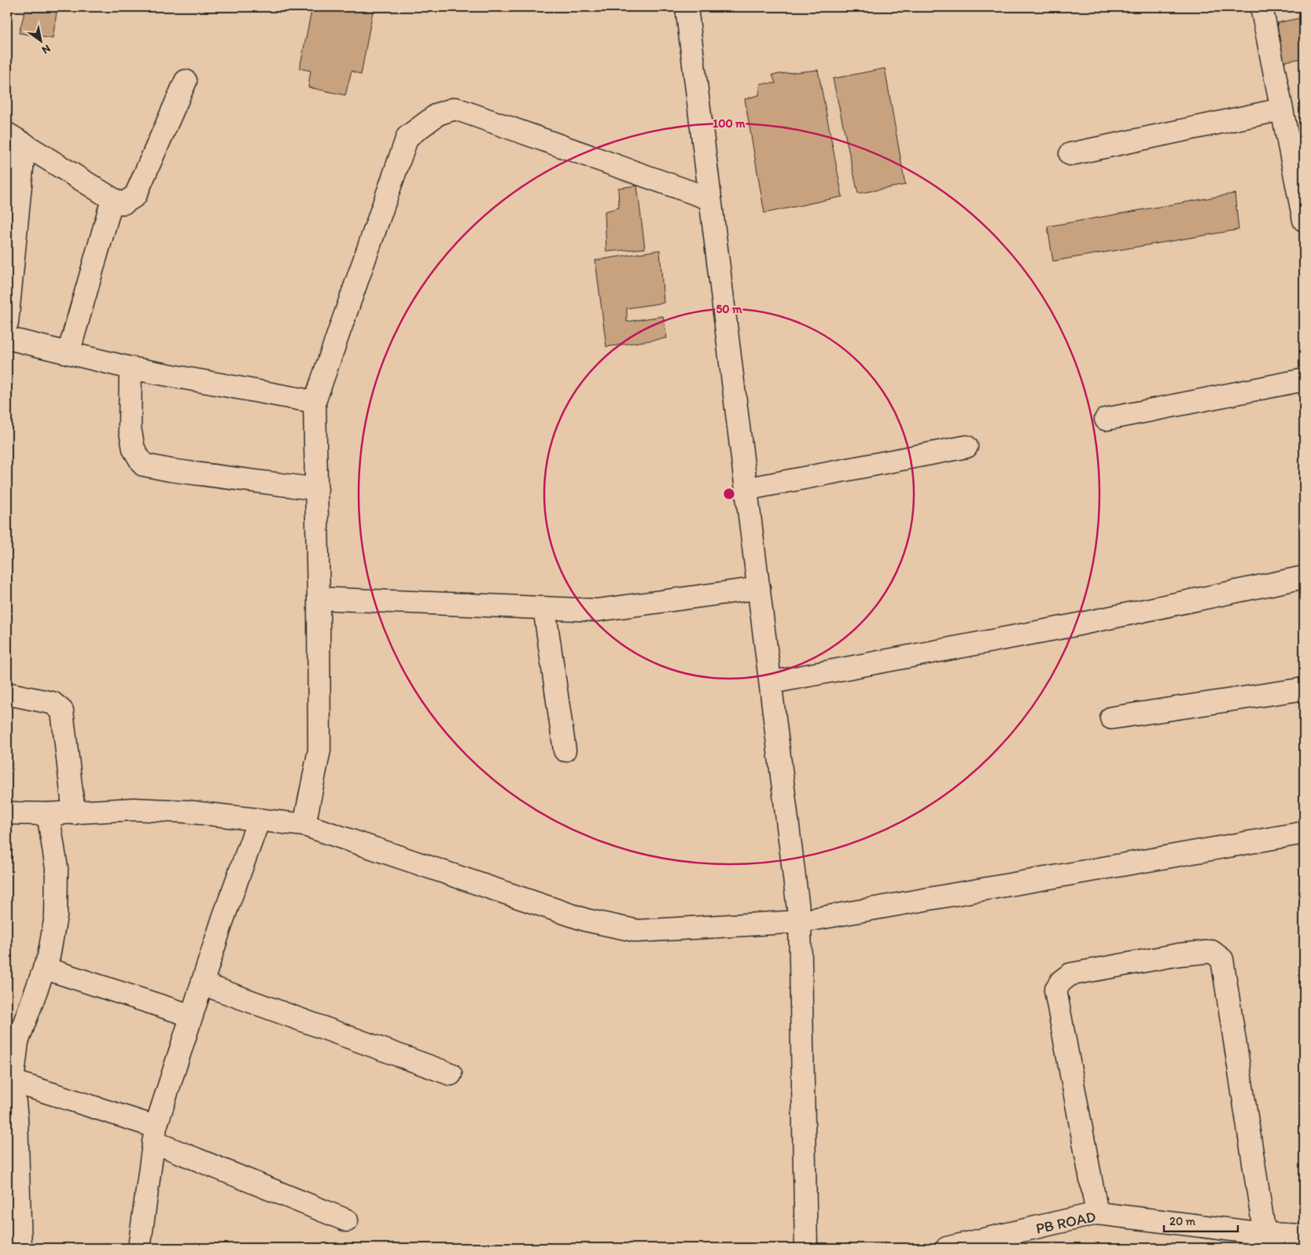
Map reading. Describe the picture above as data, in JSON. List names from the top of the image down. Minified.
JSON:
{"streets":{"street":["PB ROAD"]},"scale_bar":"20 m","north":"bottom right","rings":["100 m","50 m"]}
